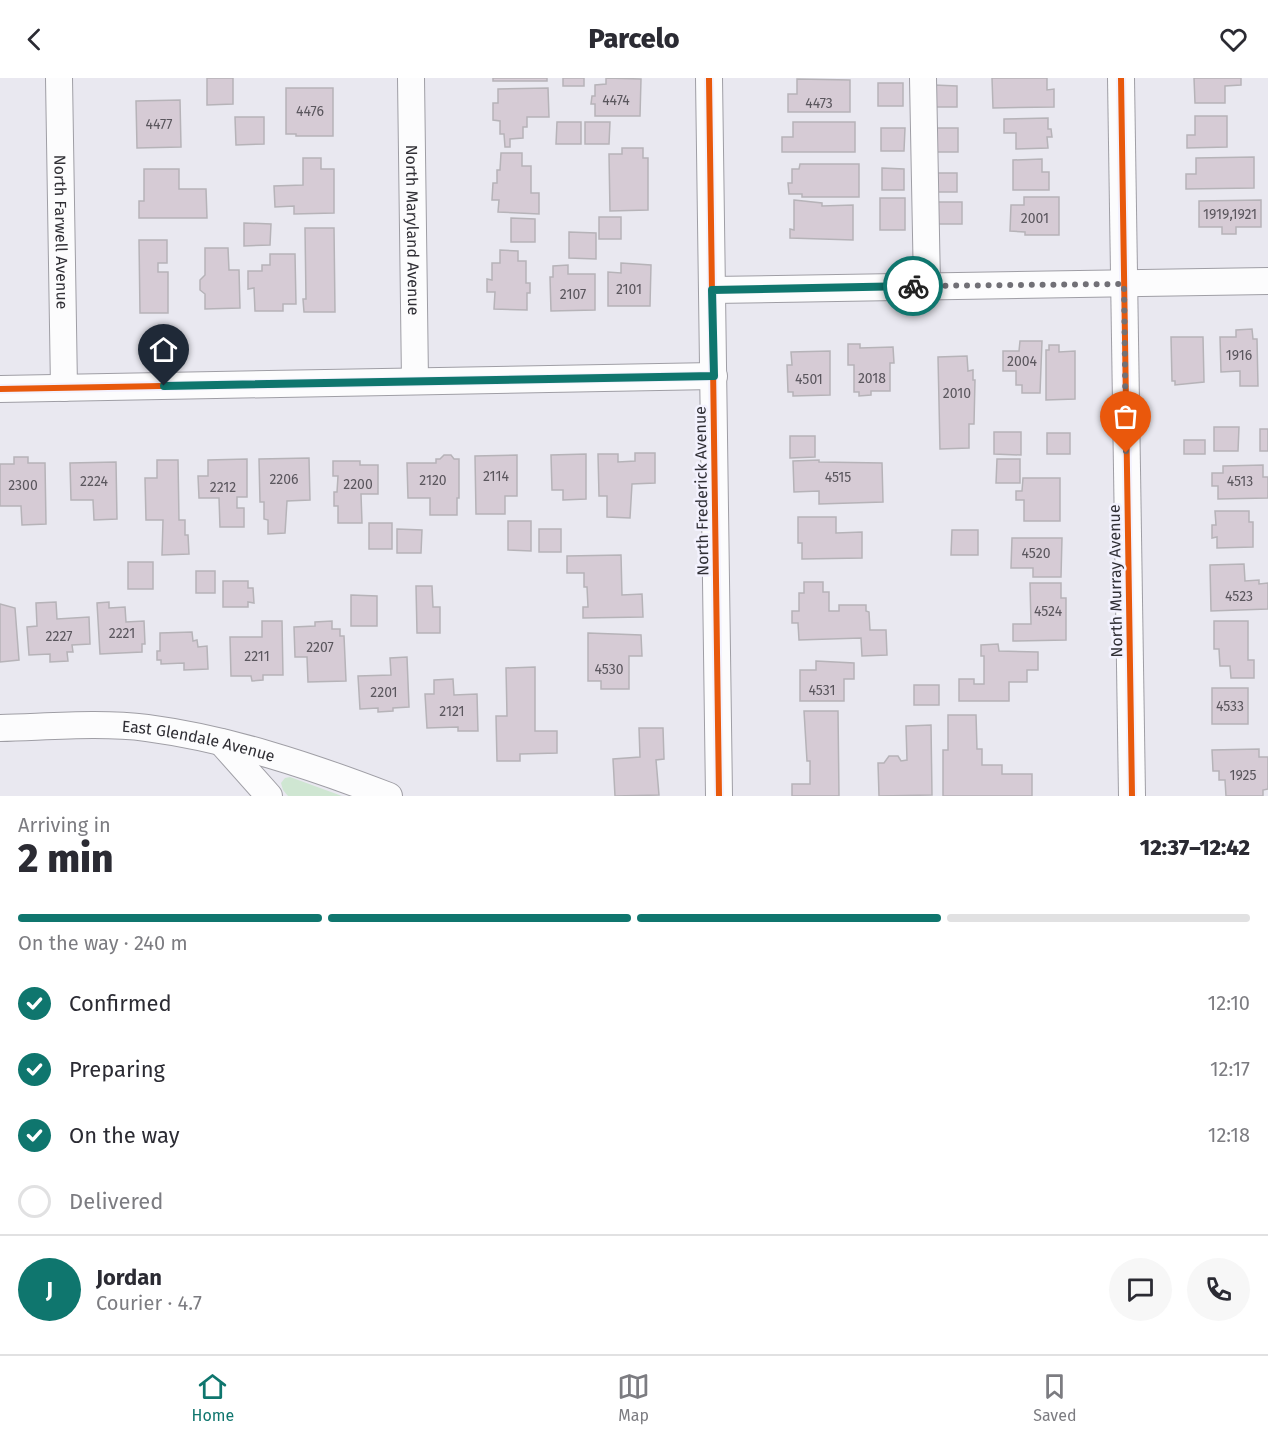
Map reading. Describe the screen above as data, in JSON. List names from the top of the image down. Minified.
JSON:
{"streets":{"street":["North Maryland Avenue","North Farwell Avenue","North Frederick Avenue","North Murray Avenue","East Glendale Avenue"]},"house_numbers":["4474","4473","4476","4477","1919,1921","2001","2101","2107","1916","2004","2018","4501","2010","2114","4515","2206","2120","2224","4513","2200","2300","2212","4520","4523","4524","2221","2227","2207","2211","4530","4531","2201","4533","2121","1925"],"page":{"header":"Parcelo","heading":["2 min","Arriving in","12:37–12:42"],"panel":["Jordan","Courier · 4.7"],"bar":"On the way · 240 m","list":[["Confirmed","12:10"],["Preparing","12:17"],["On the way","12:18"],"Delivered"],"round":"J","tabs":["Home","Map","Saved"]}}
